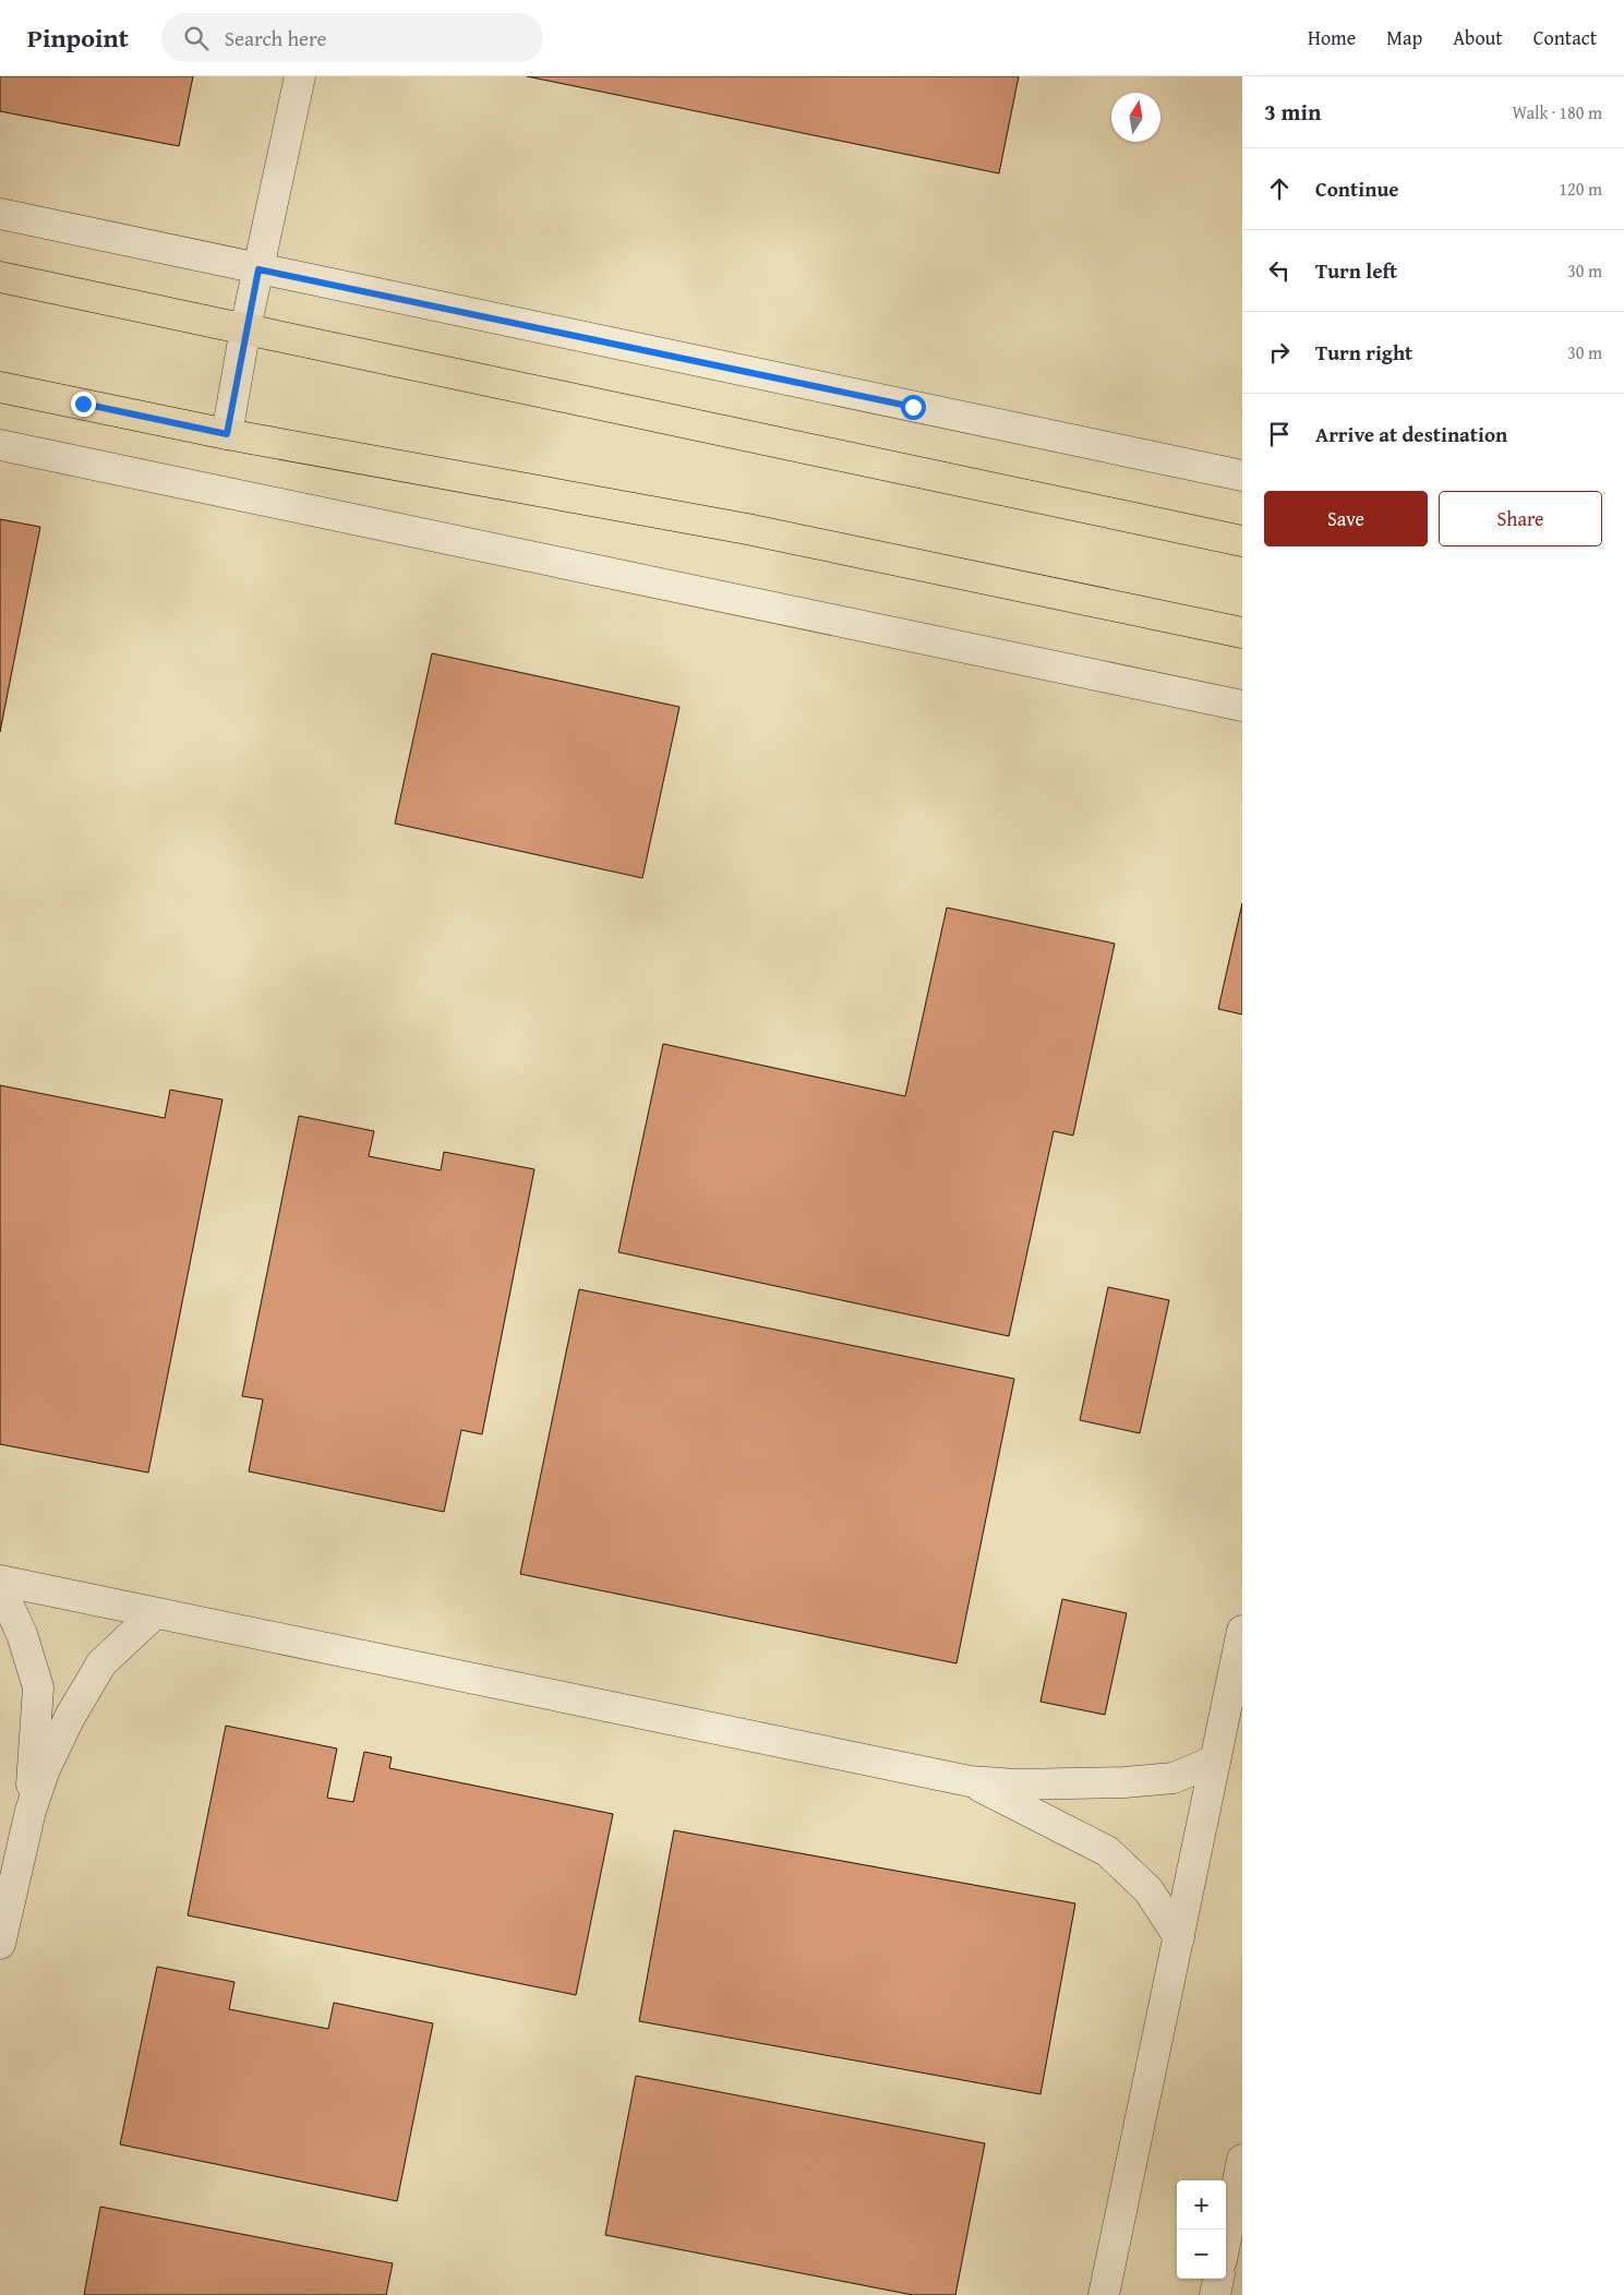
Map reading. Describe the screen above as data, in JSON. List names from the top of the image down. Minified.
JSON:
{"north":"top","page":{"header":"Pinpoint","search":"Search here","nav":["Home","Map","About","Contact"],"heading":["3 min","Walk · 180 m"],"list":[["Continue","120 m"],["Turn left","30 m"],["Turn right","30 m"],"Arrive at destination"],"buttons":["Save","Share"],"map_buttons":["+","−"]}}
